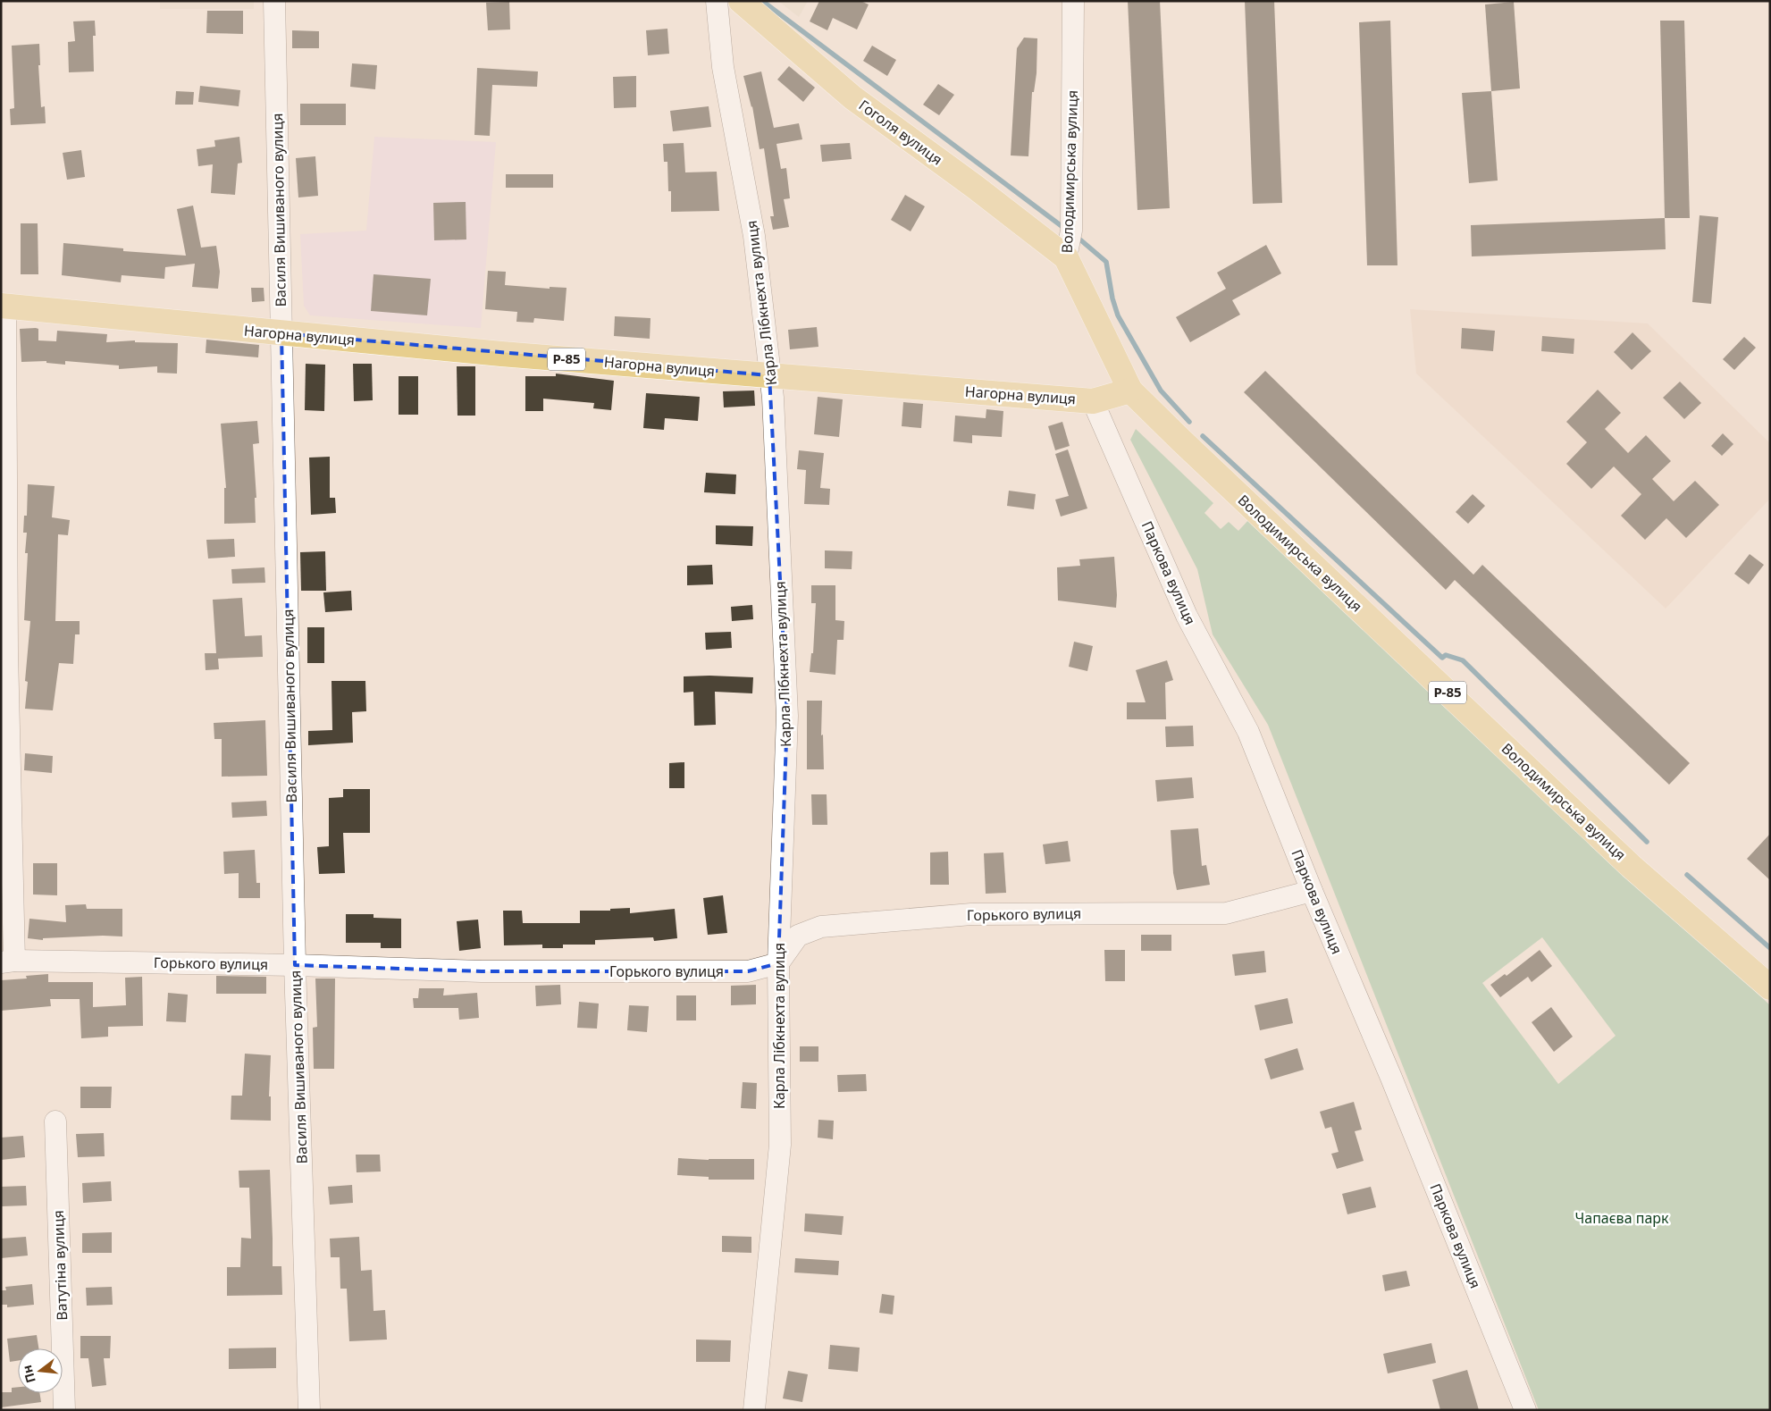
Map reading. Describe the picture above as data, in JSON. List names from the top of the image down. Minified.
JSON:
{"streets":{"main road":["Гоголя вулиця","Володимирська вулиця","Нагорна вулиця","Р-85"],"street":["Василя Вишиваного вулиця","Карла Лібкнехта вулиця","Паркова вулиця","Горького вулиця","Ватутіна вулиця"]},"crossings":[["Гоголя вулиця","Володимирська вулиця"],["Володимирська вулиця","Нагорна вулиця"],["Василя Вишиваного вулиця","Нагорна вулиця"],["Василя Вишиваного вулиця","Горького вулиця"],["Карла Лібкнехта вулиця","Нагорна вулиця"],["Карла Лібкнехта вулиця","Горького вулиця"],["Нагорна вулиця","Паркова вулиця"],["Паркова вулиця","Горького вулиця"]],"parks":["Чапаєва парк"],"north":"left"}
